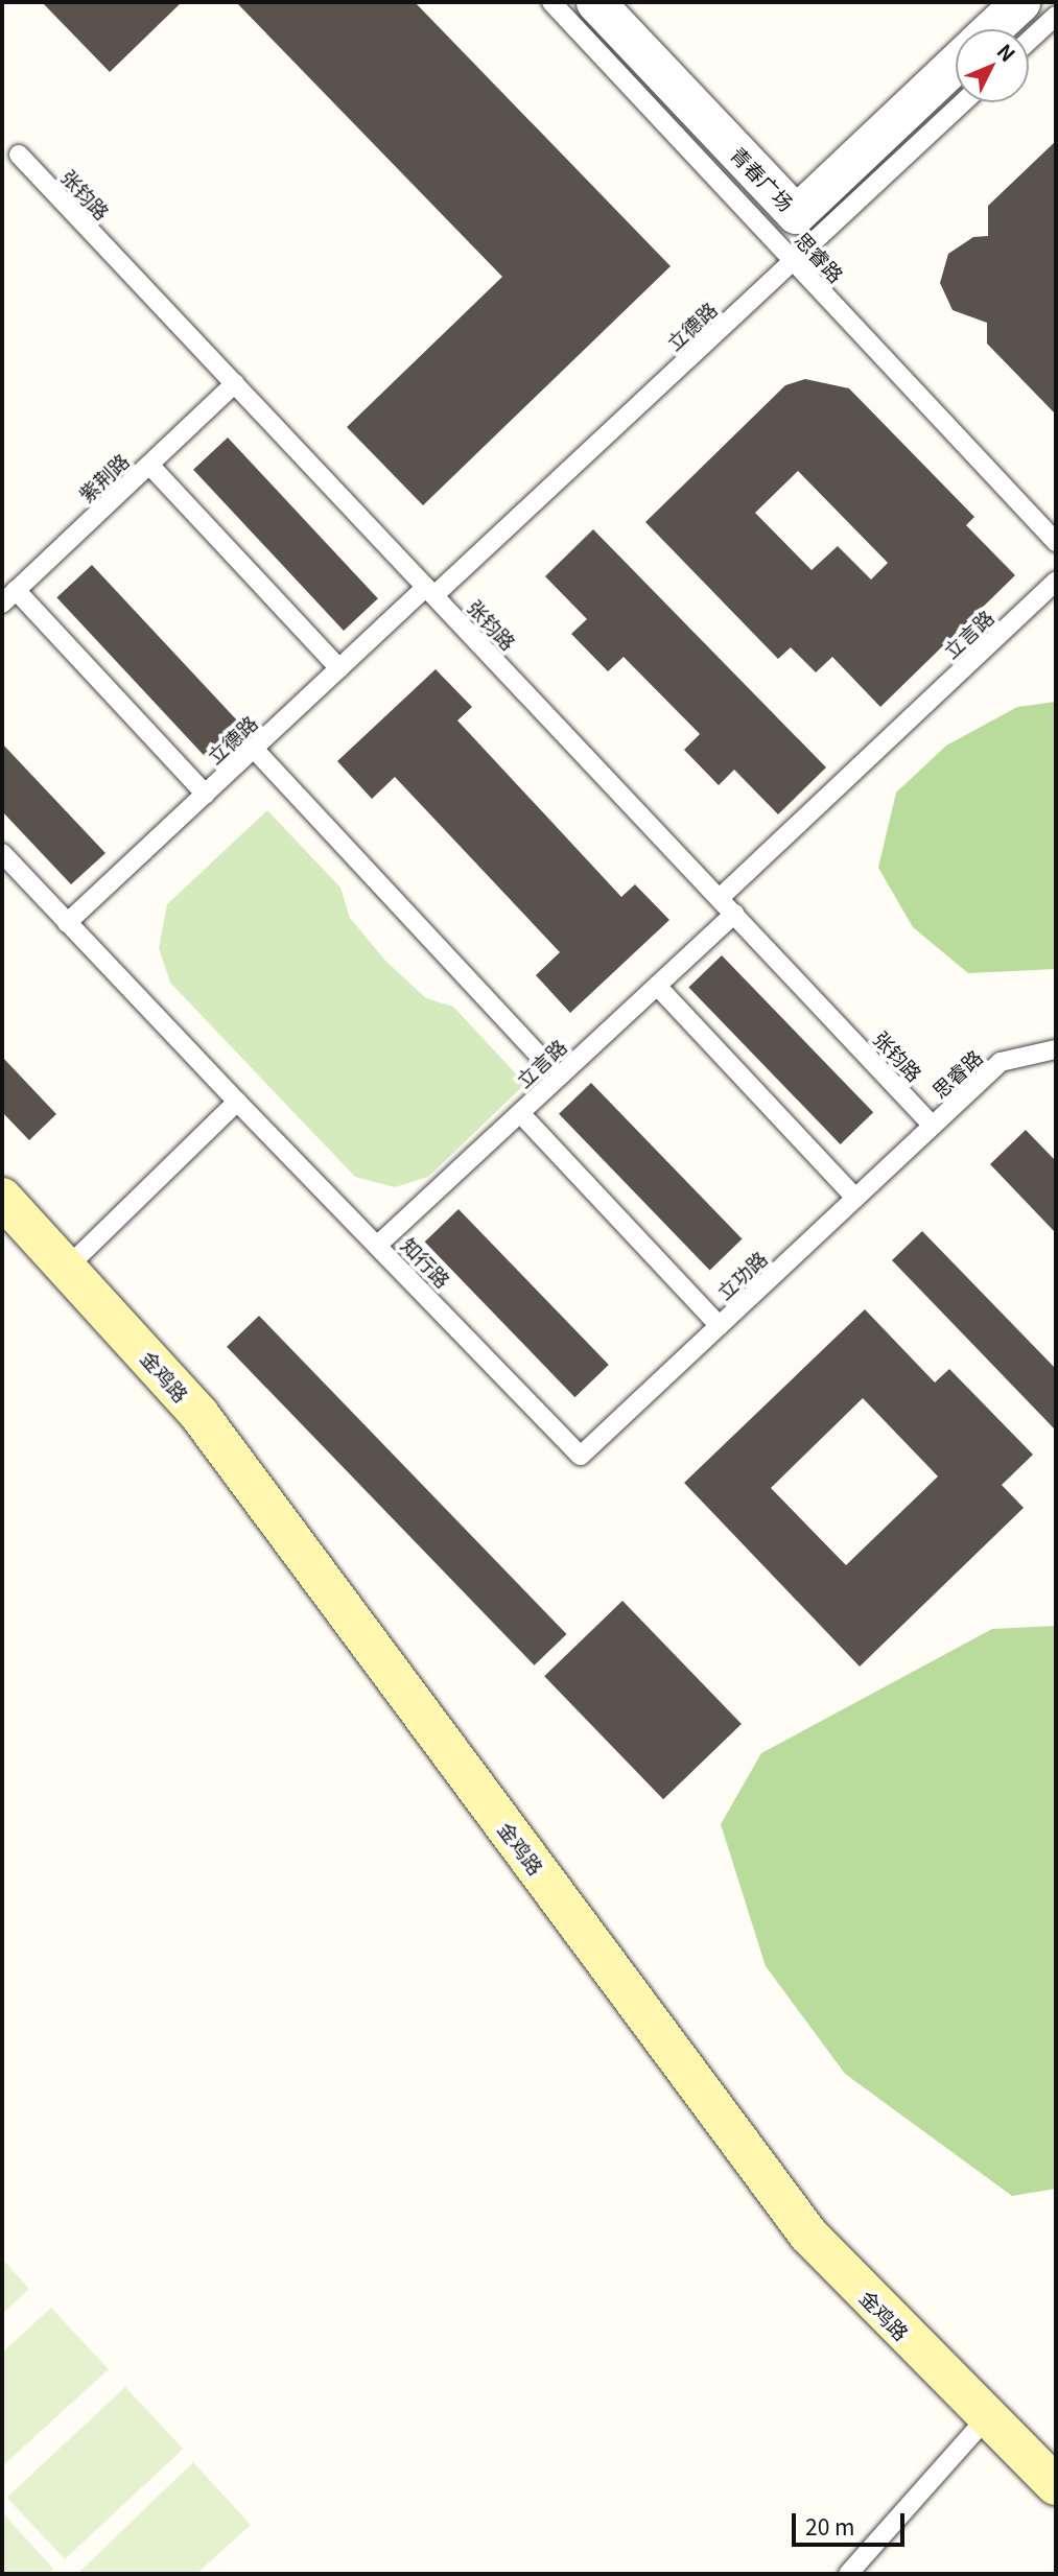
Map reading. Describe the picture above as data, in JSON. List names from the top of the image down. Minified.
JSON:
{"streets":{"main road":["金鸡路"],"street":["青春广场"],"lane":["张钧路","思睿路","立德路","紫荆路","立言路","知行路","立功路"]},"crossings":[["张钧路","思睿路"],["张钧路","立德路"],["张钧路","紫荆路"],["张钧路","立言路"],["张钧路","立功路"],["思睿路","立德路"],["思睿路","立功路"],["立德路","知行路"],["立言路","知行路"],["知行路","立功路"]],"scale_bar":"20 m","north":"top right"}
